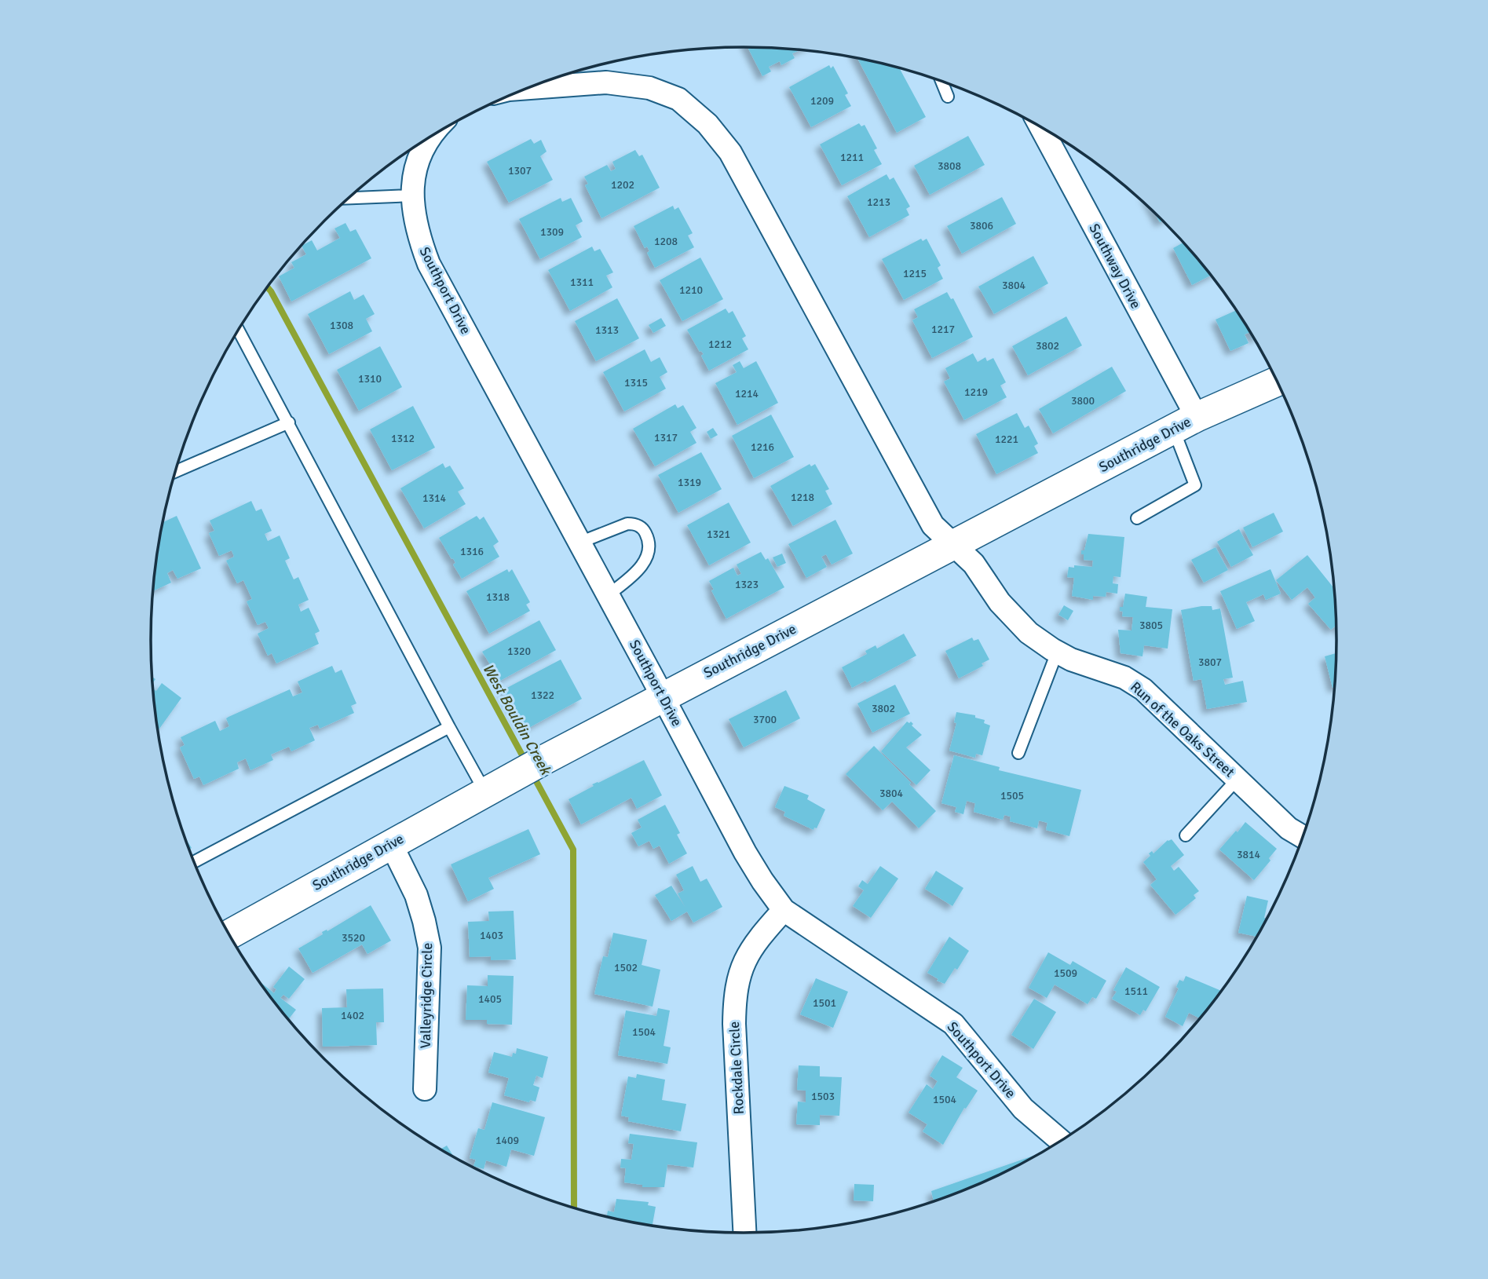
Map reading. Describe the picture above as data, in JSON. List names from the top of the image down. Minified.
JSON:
{"streets":{"street":["Southway Drive","Southport Drive","Southridge Drive","Run of the Oaks Street","Valleyridge Circle","Rockdale Circle"]},"crossings":[["Southway Drive","Southridge Drive"],["Southport Drive","Southridge Drive"],["Southport Drive","Rockdale Circle"],["Southridge Drive","Run of the Oaks Street"],["Southridge Drive","Valleyridge Circle"]],"water":["West Bouldin Creek"],"house_numbers":["1209","1211","3808","1307","1202","1213","3806","1309","1208","1215","1311","3804","1210","1308","1217","1313","1212","3802","1310","1315","1219","1214","3800","1317","1312","1221","1216","1319","1218","1314","1321","1316","1323","1318","3805","1320","3807","1322","3802","3700","3804","1505","3814","1403","3520","1502","1509","1511","1405","1501","1402","1504","1503","1504","1409"]}
